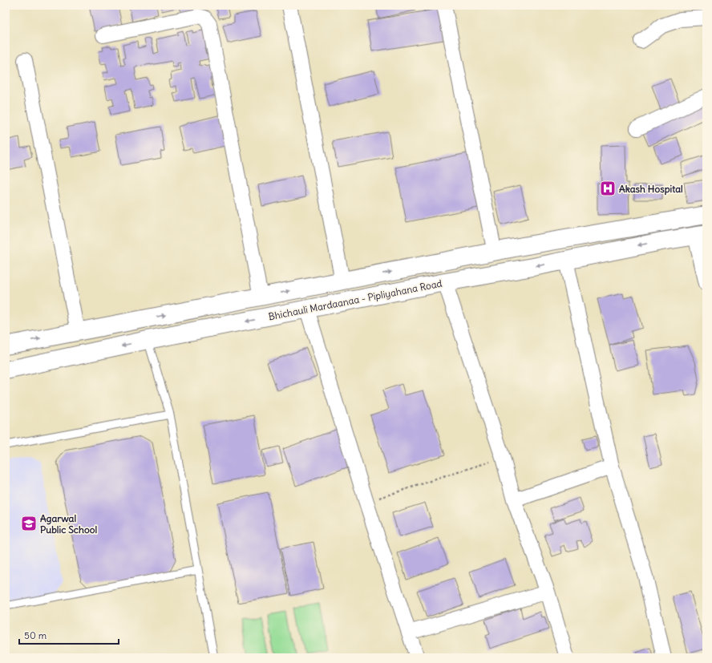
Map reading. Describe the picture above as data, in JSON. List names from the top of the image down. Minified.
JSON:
{"streets":{"main road":["Bhichauli Mardaanaa - Pipliyahana Road"]},"places":{"hospital":["Akash Hospital"],"school or university":["Agarwal Public School"]},"scale_bar":"50 m"}
